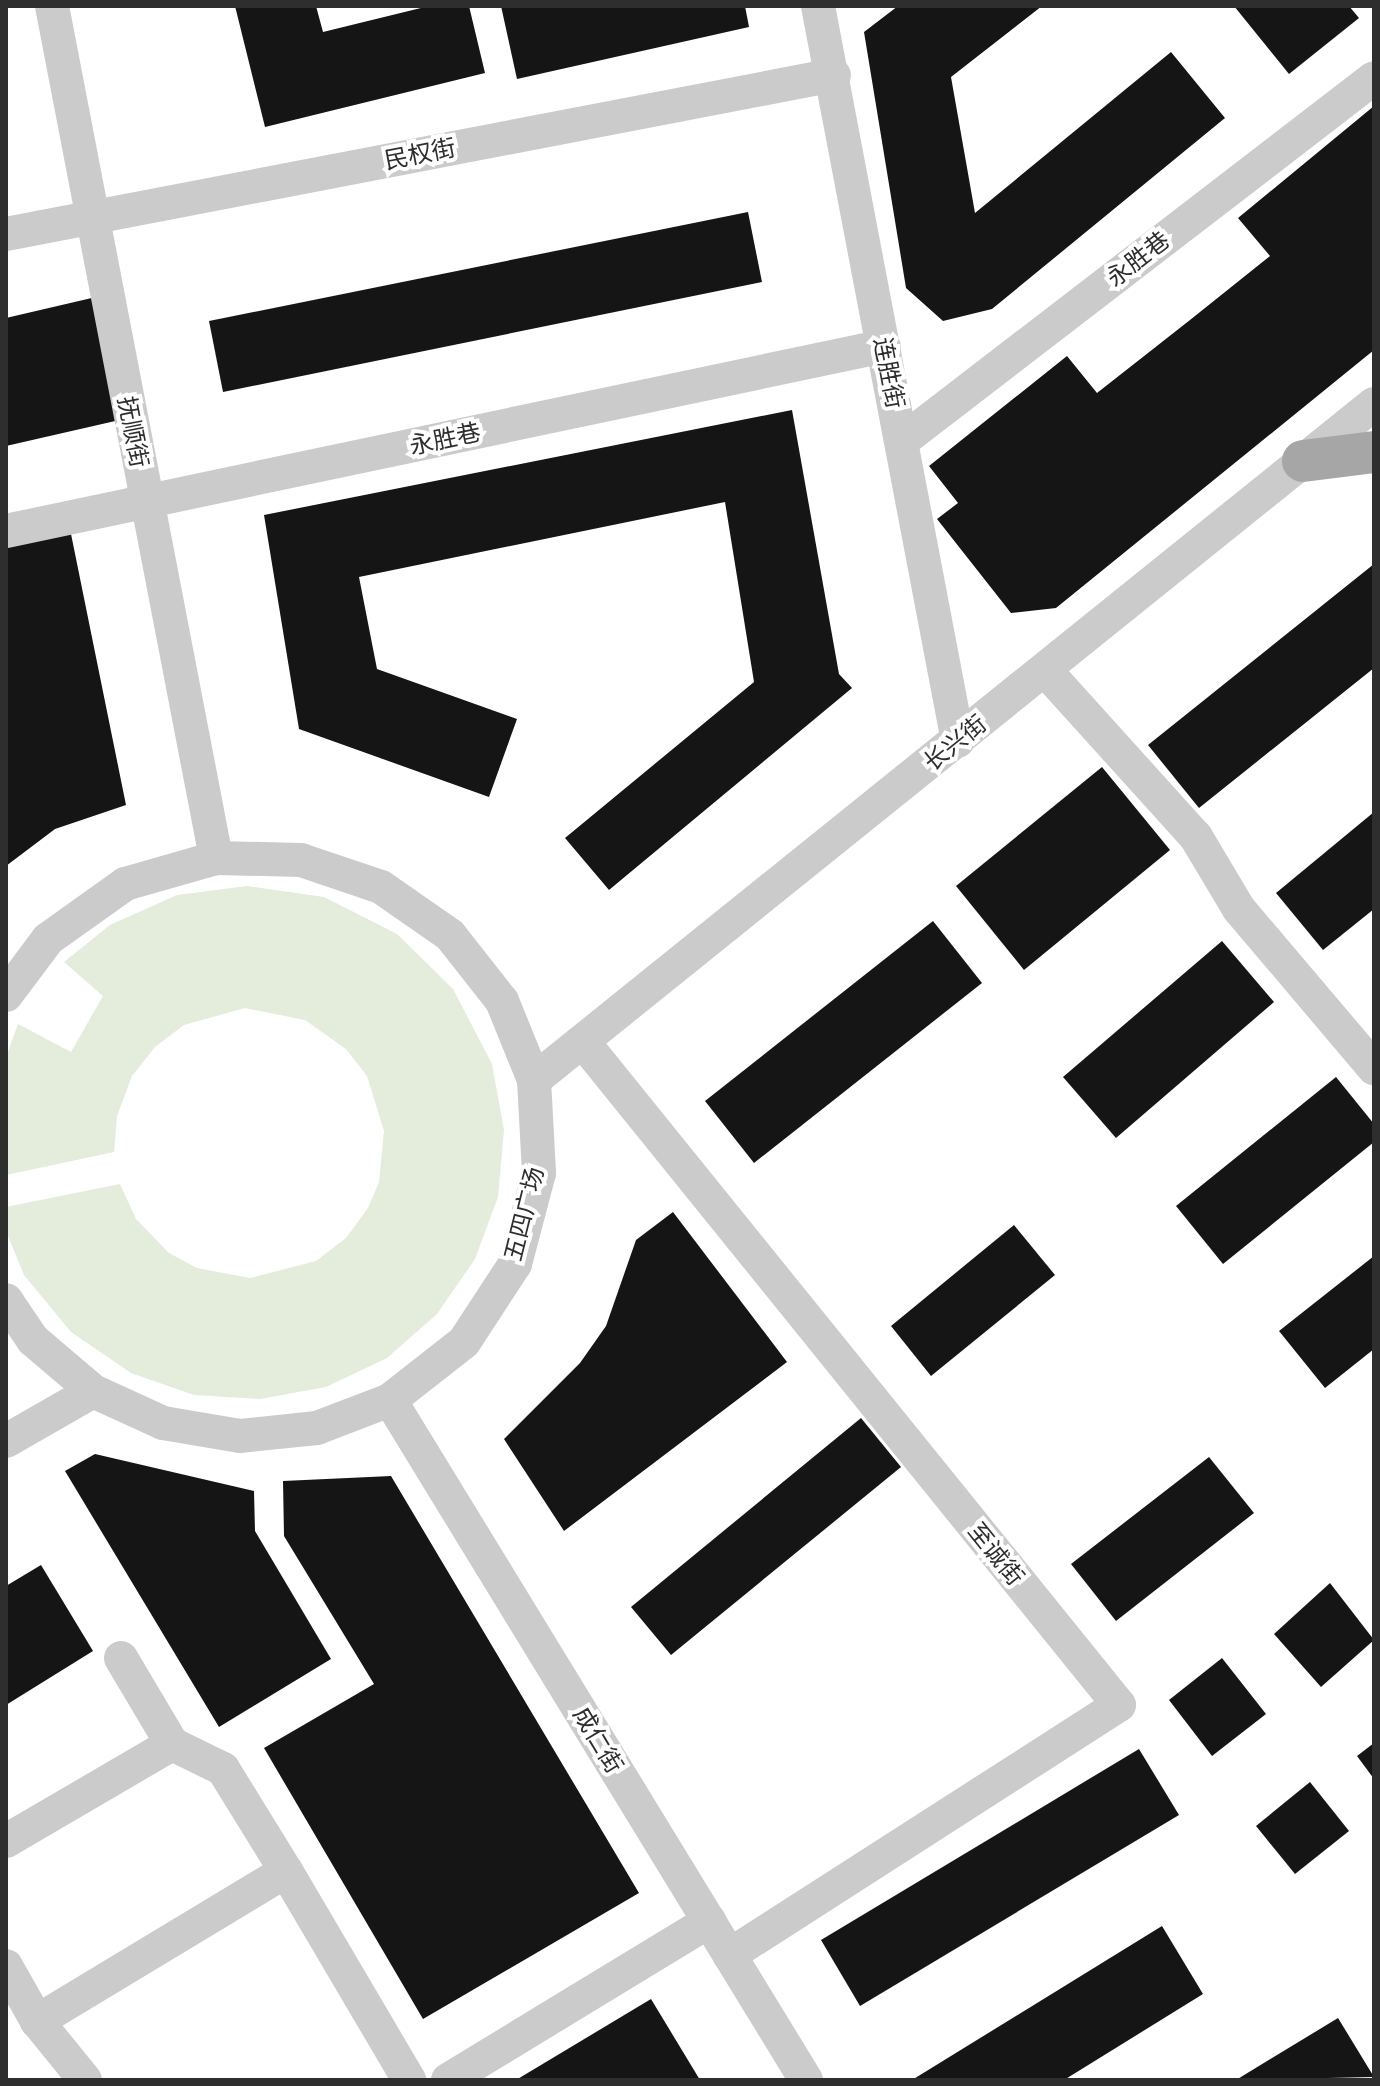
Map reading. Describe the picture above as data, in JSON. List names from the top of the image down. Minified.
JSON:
{"streets":{"street":["民权街","永胜巷","连胜街","抚顺街","长兴街","五四广场","至诚街","成仁街"]},"crossings":[["民权街","连胜街"],["民权街","抚顺街"],["永胜巷","连胜街"],["永胜巷","抚顺街"],["连胜街","长兴街"],["抚顺街","五四广场"],["长兴街","五四广场"],["长兴街","至诚街"],["五四广场","成仁街"],["至诚街","成仁街"]]}
